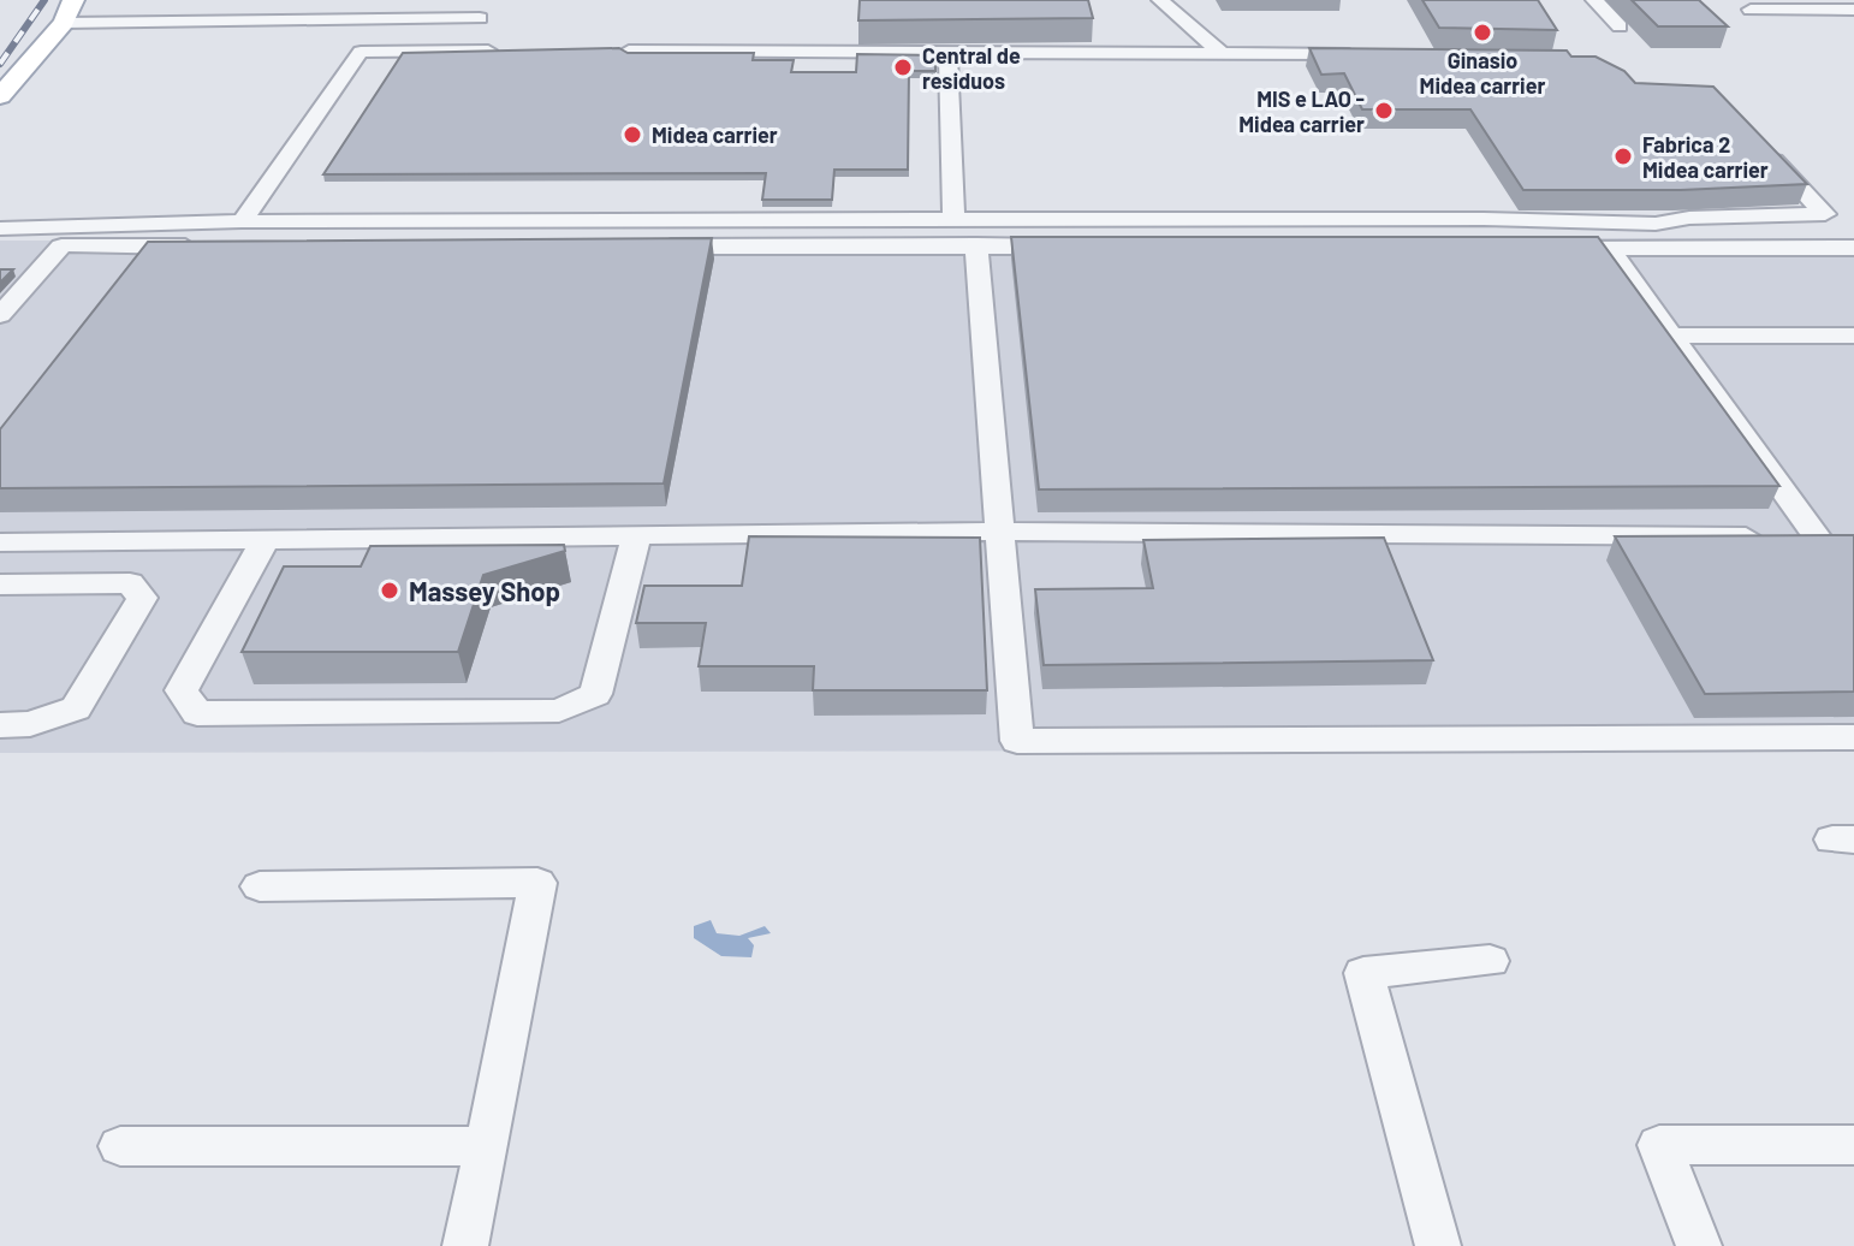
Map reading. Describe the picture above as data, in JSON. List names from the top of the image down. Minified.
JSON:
{"places":["Ginasio Midea carrier","Central de residuos","MIS e LAO - Midea carrier","Midea carrier","Fabrica 2 Midea carrier","Massey Shop"]}
